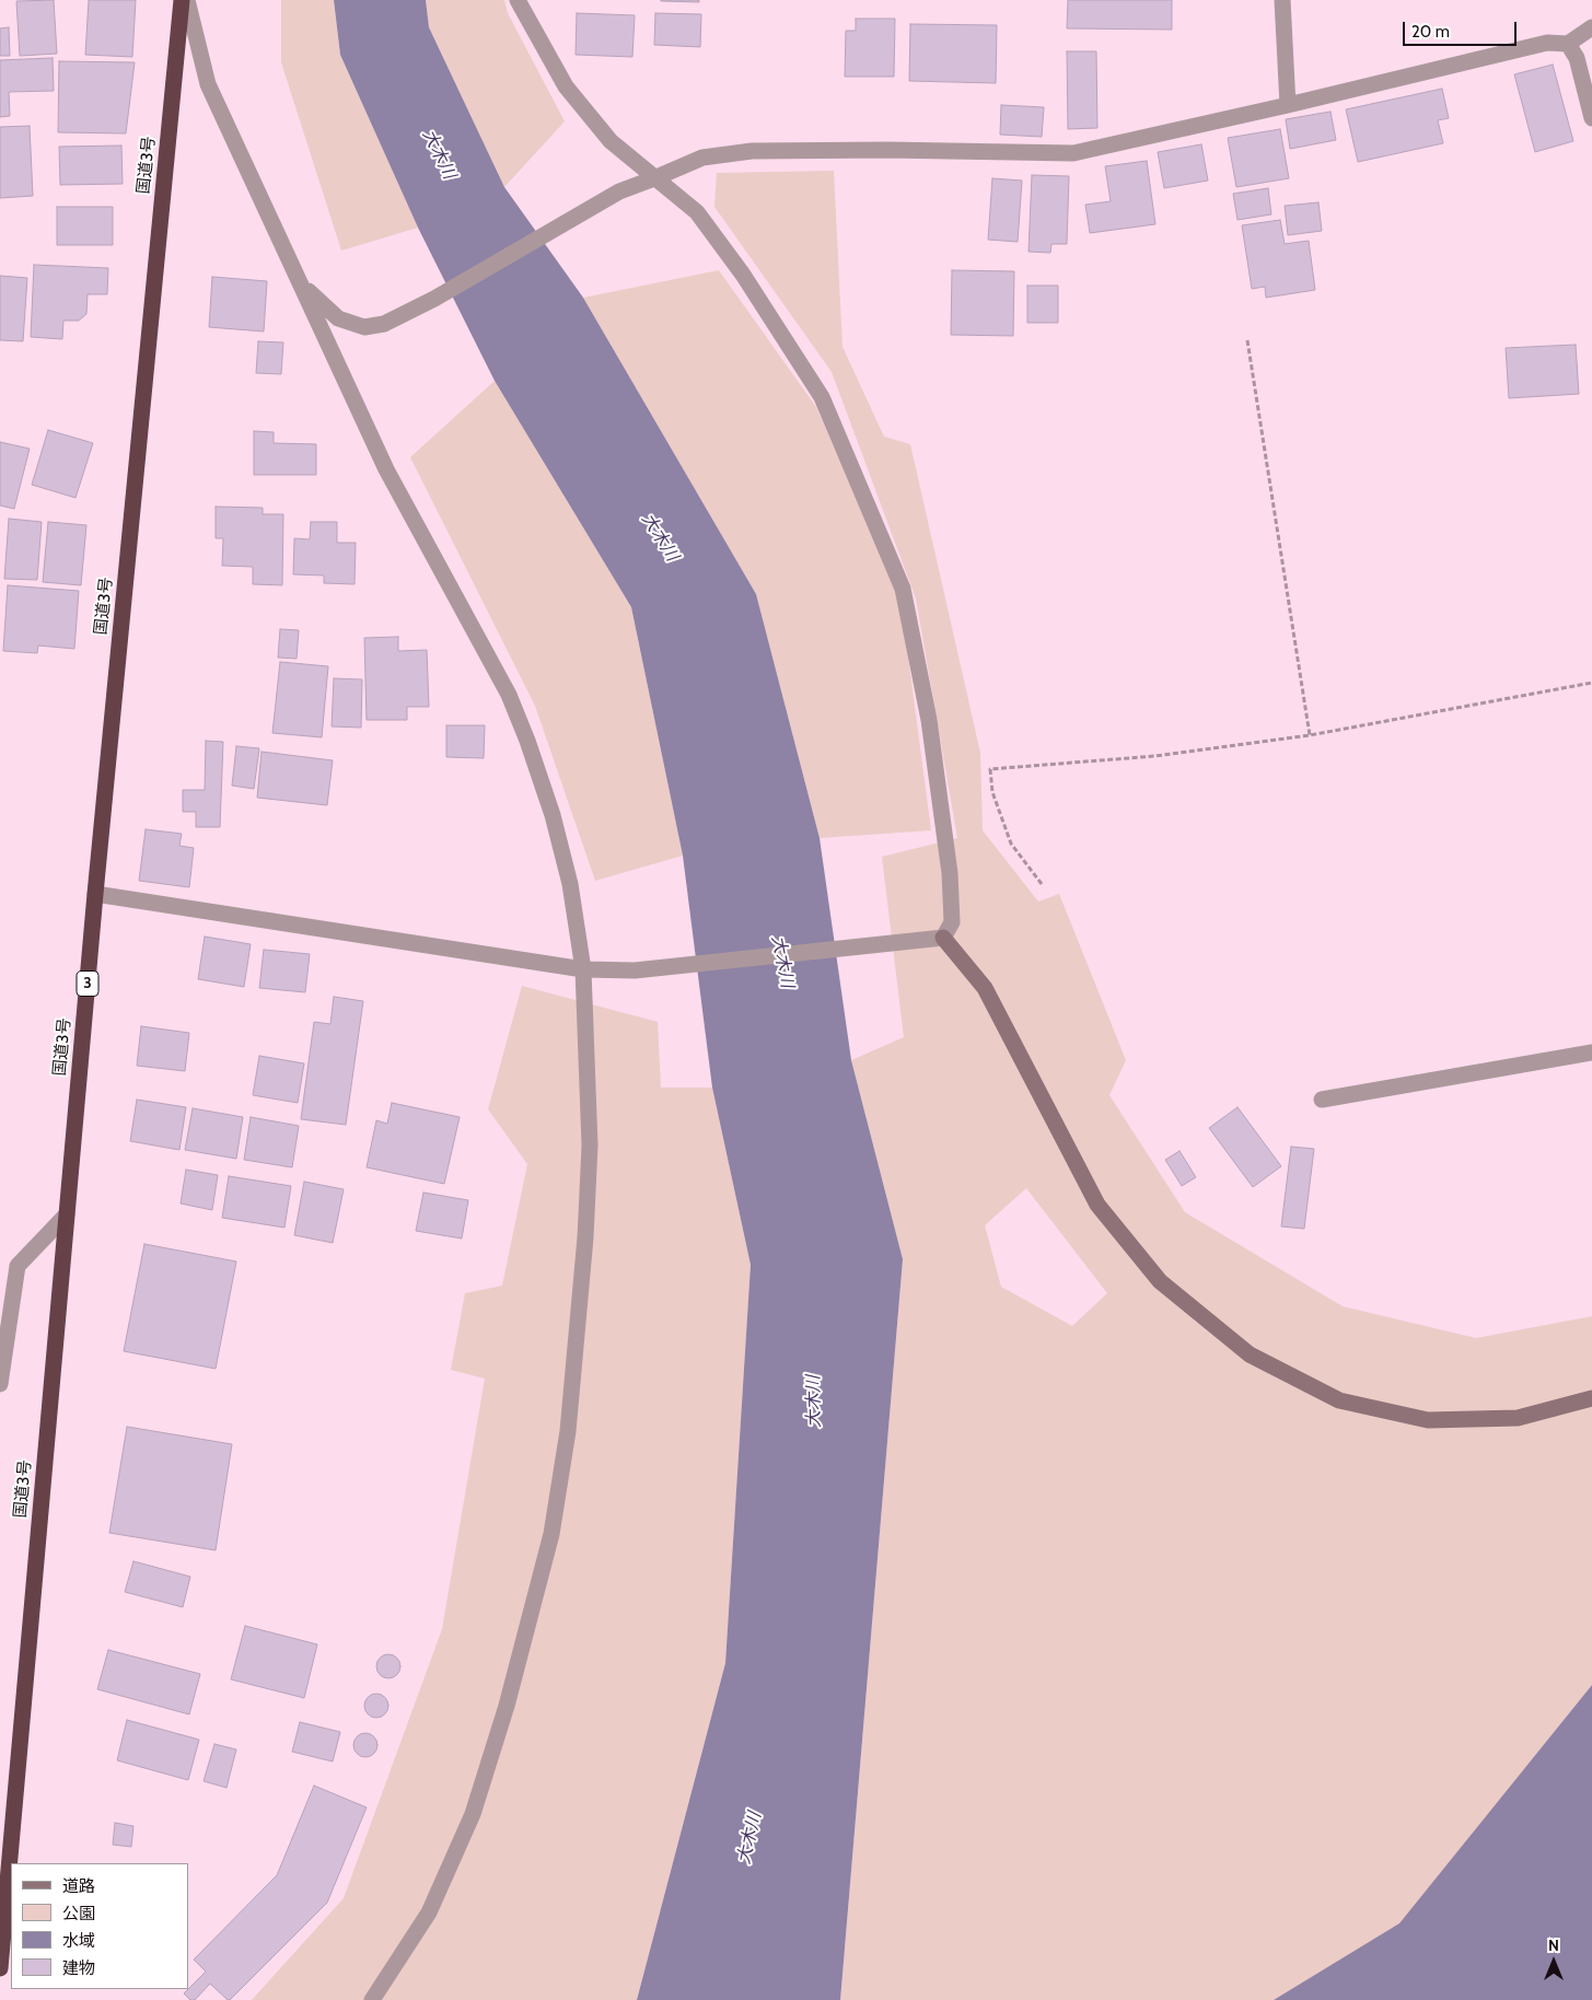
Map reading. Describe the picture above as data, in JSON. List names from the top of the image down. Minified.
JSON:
{"streets":{"highway":["国道3号","3"]},"water":["大木川"],"legend":["道路","公園","水域","建物"],"scale_bar":"20 m","north":"top"}
